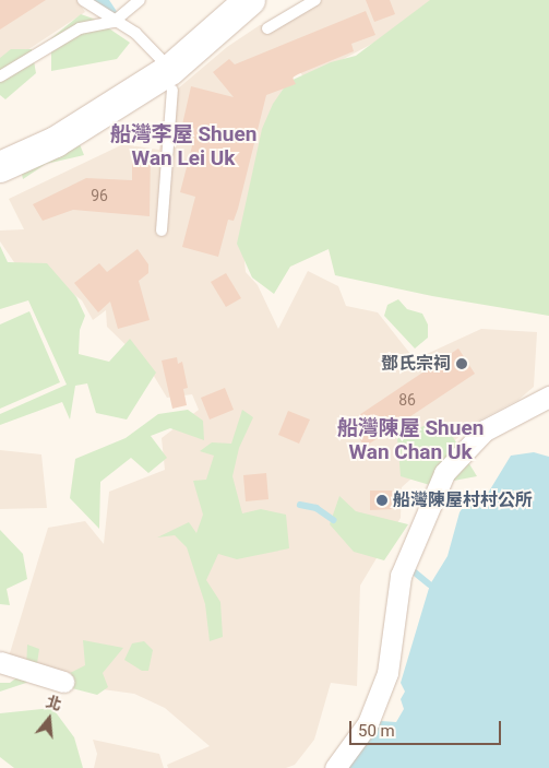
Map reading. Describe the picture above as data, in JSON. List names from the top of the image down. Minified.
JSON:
{"districts":["船灣李屋 Shuen Wan Lei Uk","船灣陳屋 Shuen Wan Chan Uk"],"places":["鄧氏宗祠","船灣陳屋村村公所"],"house_numbers":["96","86"],"scale_bar":"50 m","north":"top"}
